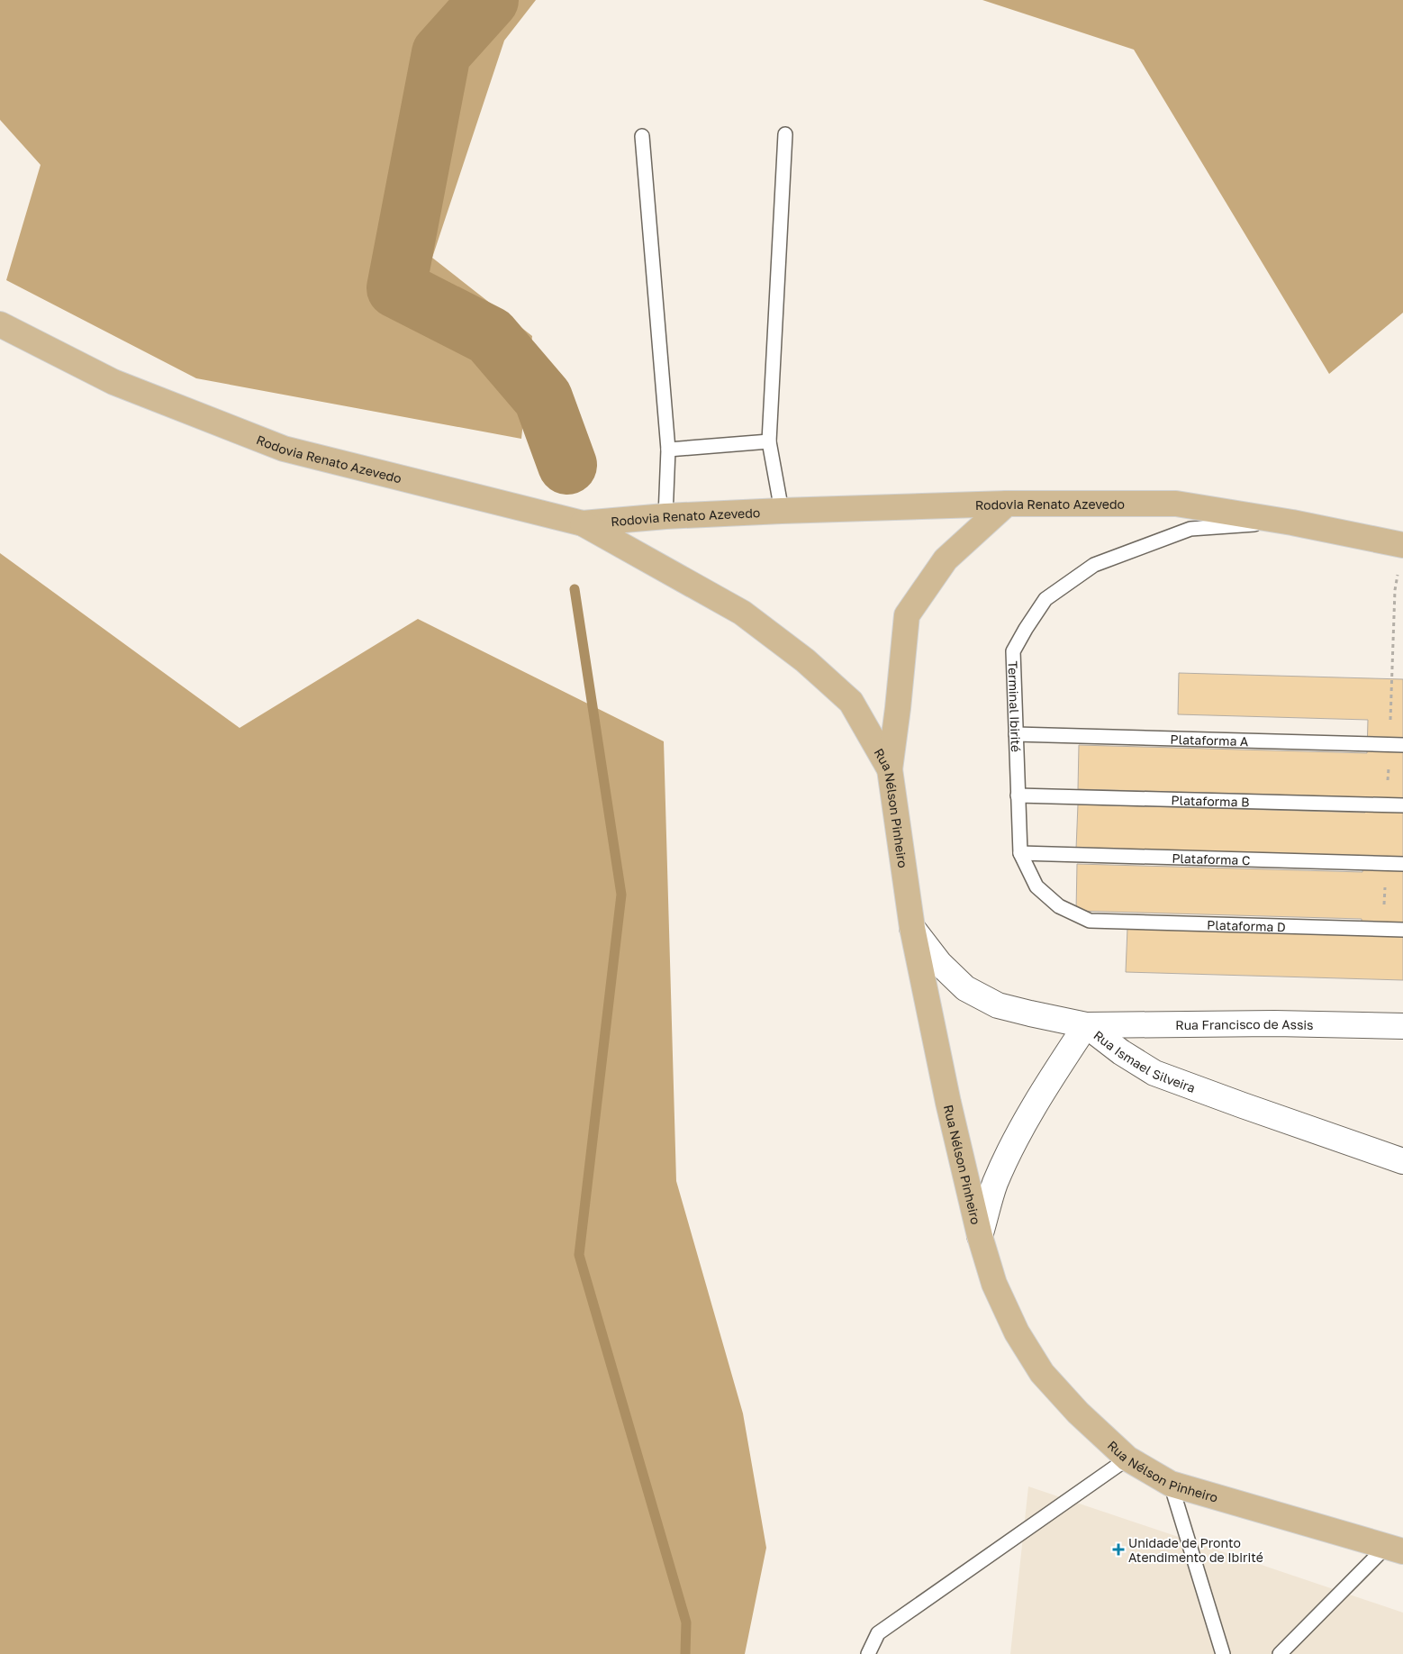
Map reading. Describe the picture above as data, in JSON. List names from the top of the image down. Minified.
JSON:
{"streets":{"main road":["Rodovia Renato Azevedo","Rua Nélson Pinheiro"],"street":["Rua Francisco de Assis","Rua Ismael Silveira"],"lane":["Terminal Ibirité","Plataforma A","Plataforma B","Plataforma C","Plataforma D"]},"crossings":[["Rodovia Renato Azevedo","Terminal Ibirité"],["Rodovia Renato Azevedo","Rua Nélson Pinheiro"],["Terminal Ibirité","Plataforma A"],["Terminal Ibirité","Plataforma B"],["Terminal Ibirité","Plataforma C"],["Terminal Ibirité","Plataforma D"],["Rua Nélson Pinheiro","Rua Francisco de Assis"],["Rua Nélson Pinheiro","Rua Ismael Silveira"],["Rua Francisco de Assis","Rua Ismael Silveira"]],"places":{"health":["Unidade de Pronto Atendimento de Ibirité"]}}
